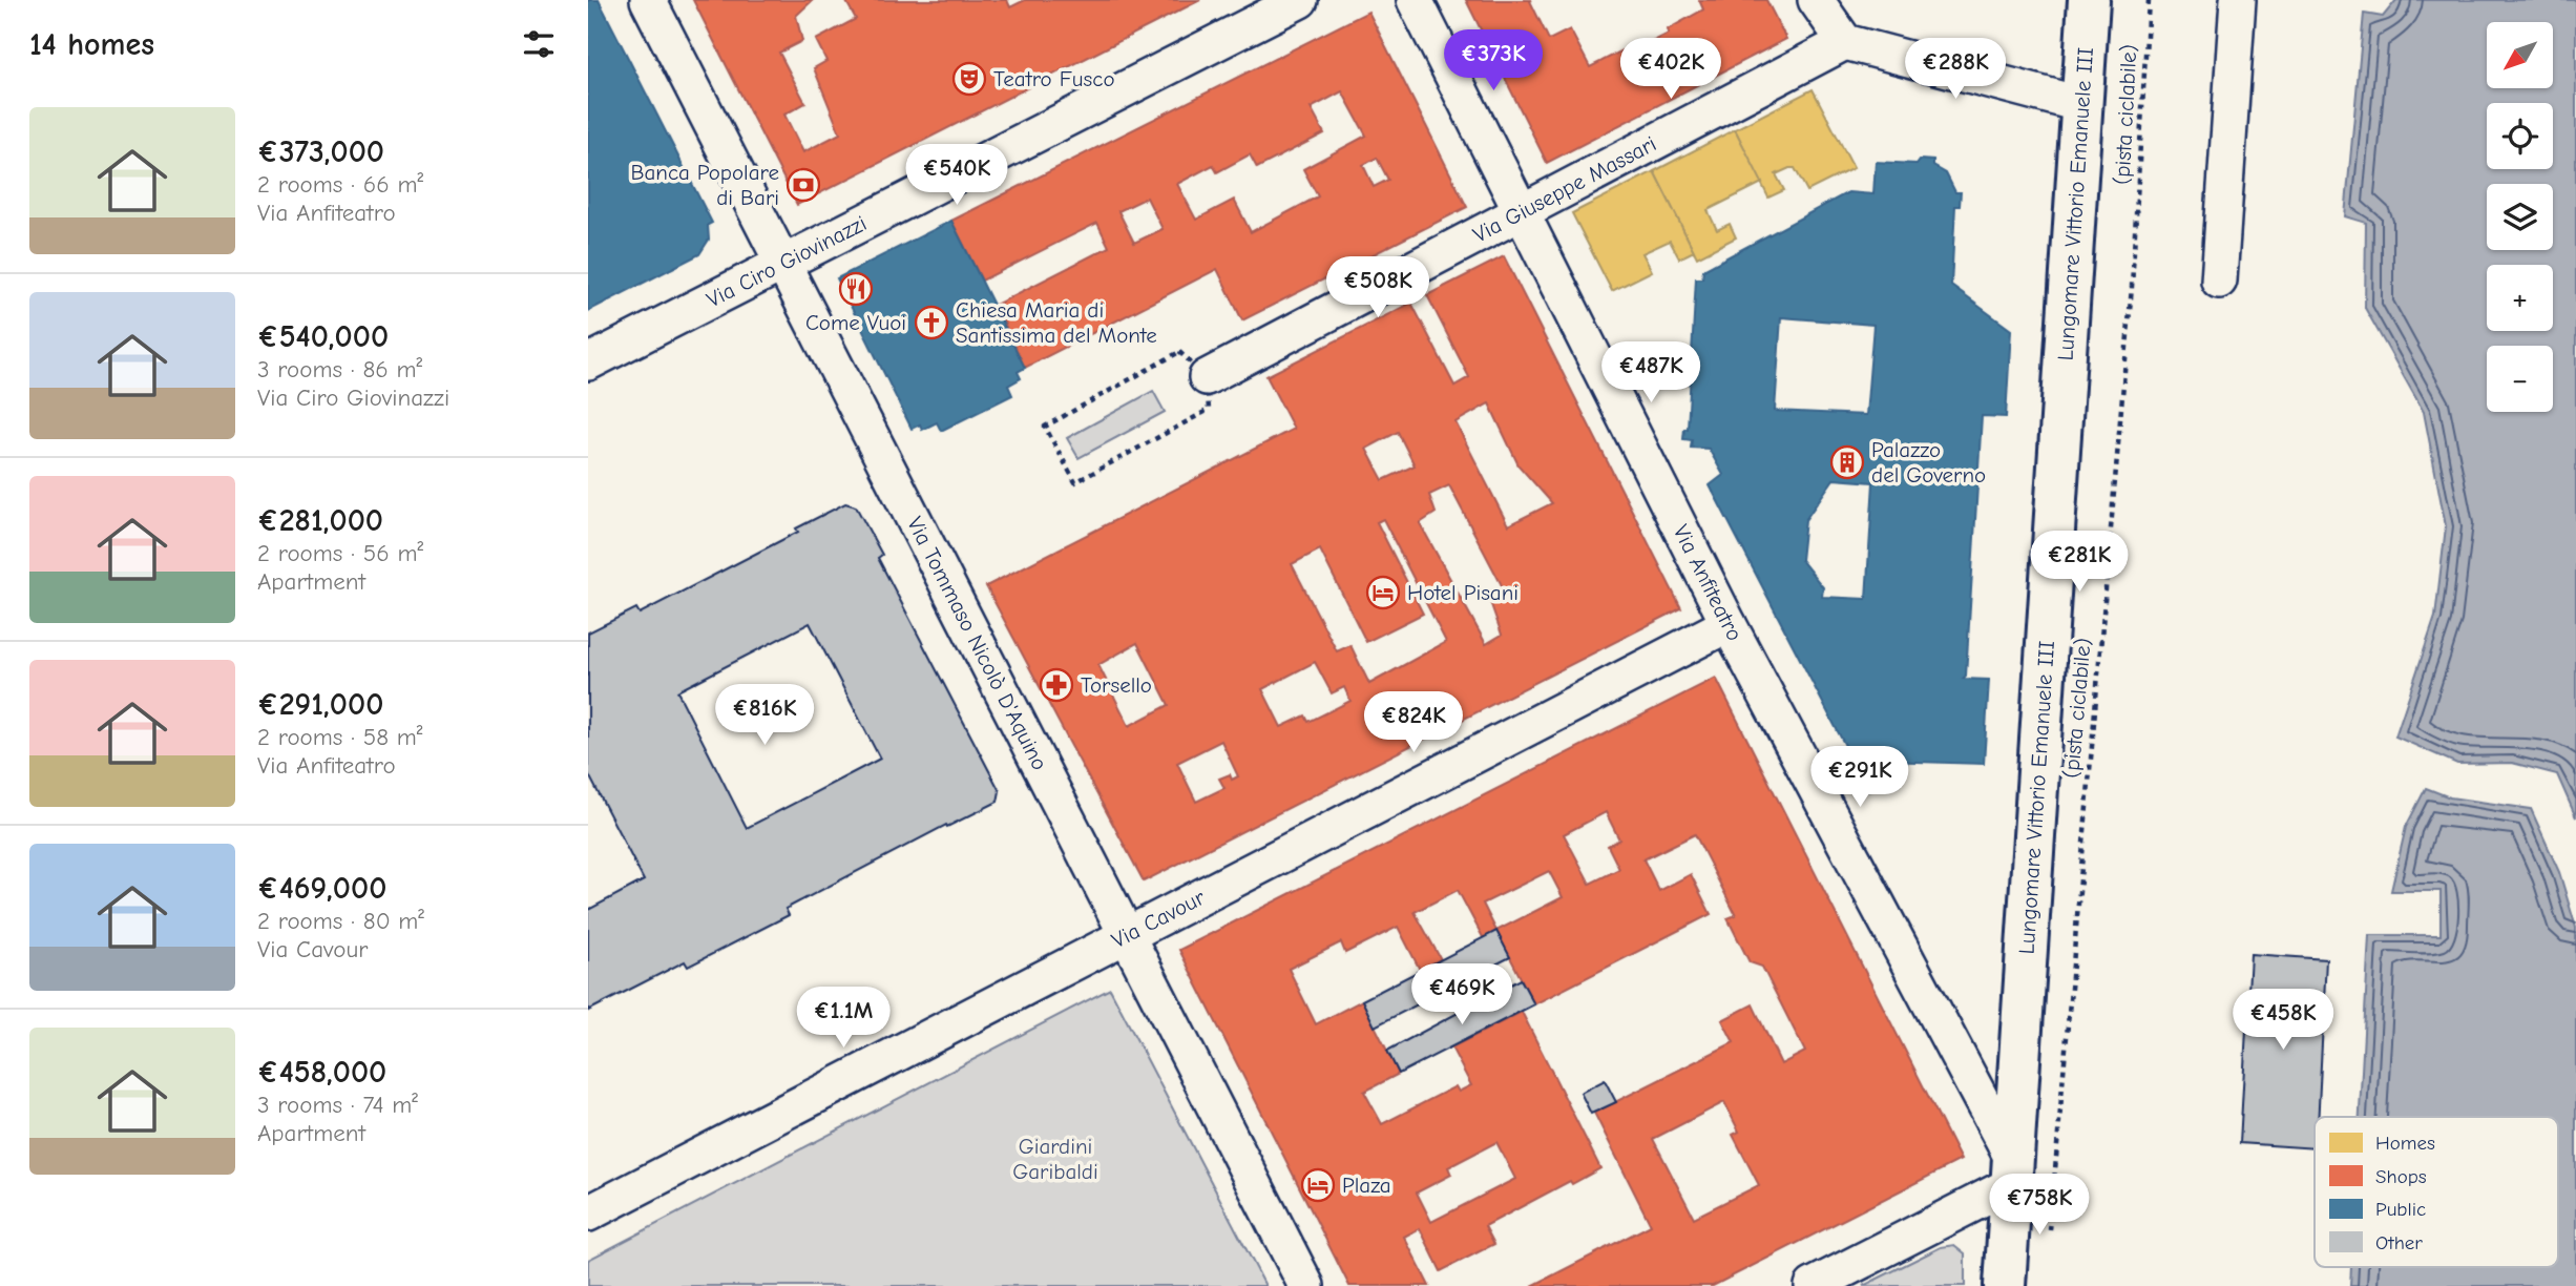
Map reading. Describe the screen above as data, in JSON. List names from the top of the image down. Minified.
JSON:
{"streets":{"main road":["Lungomare Vittorio Emanuele III"],"street":["Via Giuseppe Massari","Via Ciro Giovinazzi","Via Anfiteatro","Via Tommaso Nicolò D'Aquino","Via Cavour"],"path":["(pista ciclabile)"]},"crossings":[["Via Giuseppe Massari","Via Anfiteatro"],["Lungomare Vittorio Emanuele III","Via Anfiteatro"],["Via Ciro Giovinazzi","Via Tommaso Nicolò D'Aquino"],["Via Anfiteatro","Via Cavour"],["Via Tommaso Nicolò D'Aquino","Via Cavour"]],"parks":["Giardini Garibaldi"],"places":{"theatre":["Teatro Fusco"],"bank":["Banca Popolare di Bari"],"restaurant":["Come Vuoi"],"church":["Chiesa Maria di Santissima del Monte"],"building":["Palazzo del Governo"],"hotel":["Hotel Pisani","Plaza"],"pharmacy":["Torsello"]},"legend":["Homes","Shops","Public","Other"],"north":"bottom left","page":{"heading":"14 homes","map_buttons":["+","−"],"price":["€373K","€402K","€288K","€540K","€508K","€487K","€281K","€816K","€824K","€291K","€469K","€1.1M","€458K","€758K"],"list":[{"name":"€373,000","note":"2 rooms · 66 m² · Via Anfiteatro"},{"name":"€540,000","note":"3 rooms · 86 m² · Via Ciro Giovinazzi"},{"name":"€281,000","note":"2 rooms · 56 m² · Apartment"},{"name":"€291,000","note":"2 rooms · 58 m² · Via Anfiteatro"},{"name":"€469,000","note":"2 rooms · 80 m² · Via Cavour"},{"name":"€458,000","note":"3 rooms · 74 m² · Apartment"}]}}
